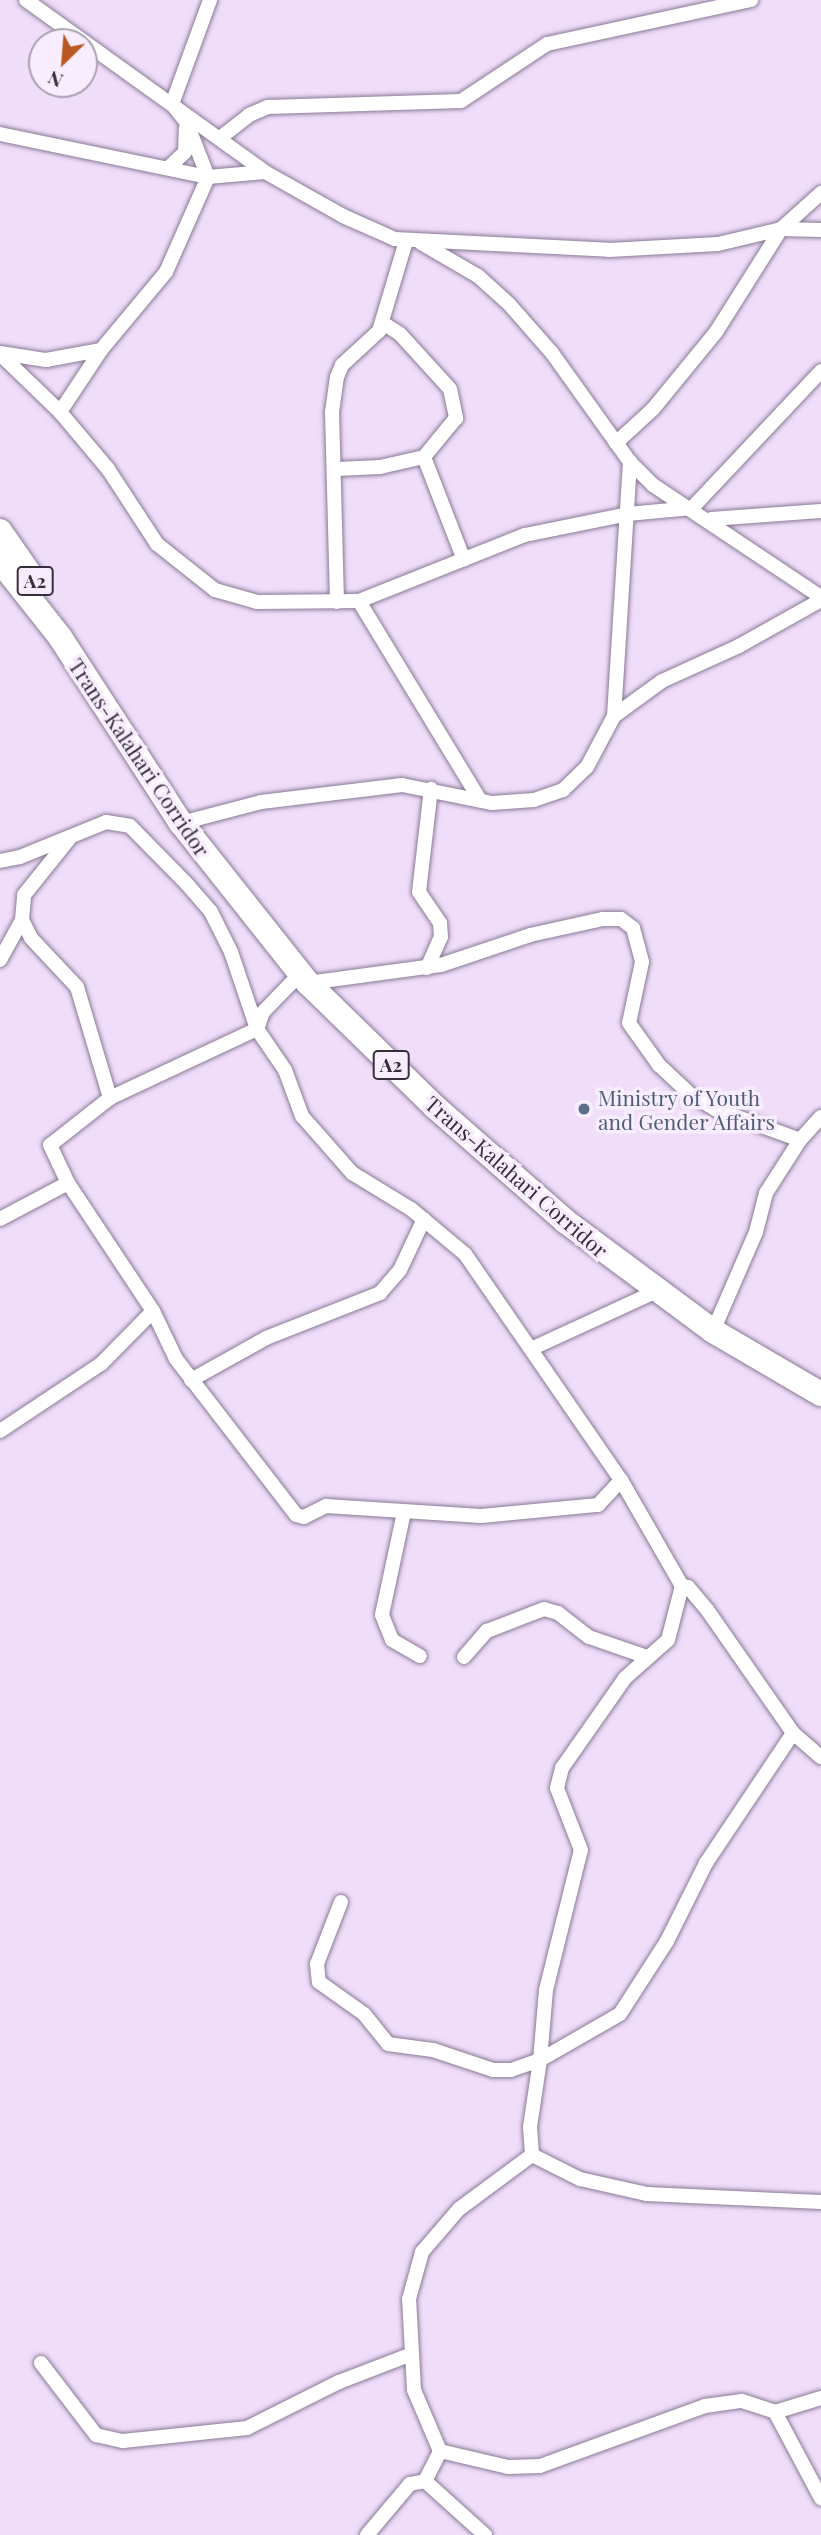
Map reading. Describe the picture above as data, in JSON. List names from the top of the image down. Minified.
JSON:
{"streets":{"highway":["A2","Trans-Kalahari Corridor"]},"places":["Ministry of Youth and Gender Affairs"],"north":"bottom left"}
